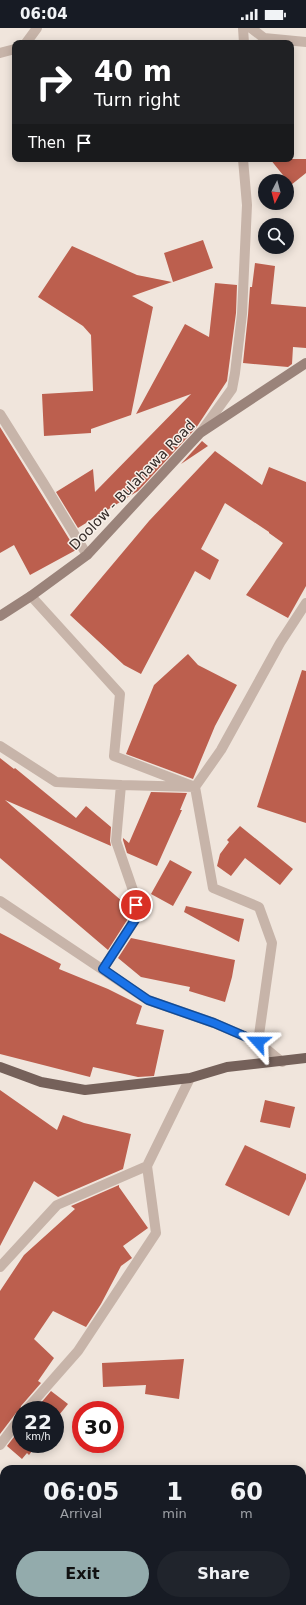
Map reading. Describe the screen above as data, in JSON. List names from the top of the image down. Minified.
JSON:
{"streets":{"main road":["Doolow - Bulahawa Road"]},"north":"bottom","page":{"status":"06:04","turn":["40 m","Turn right"],"then":"Then","speed":"22 km/h","limit":"30","eta":["06:05","Arrival","1","min","60","m"],"buttons":["Exit","Share"]}}
